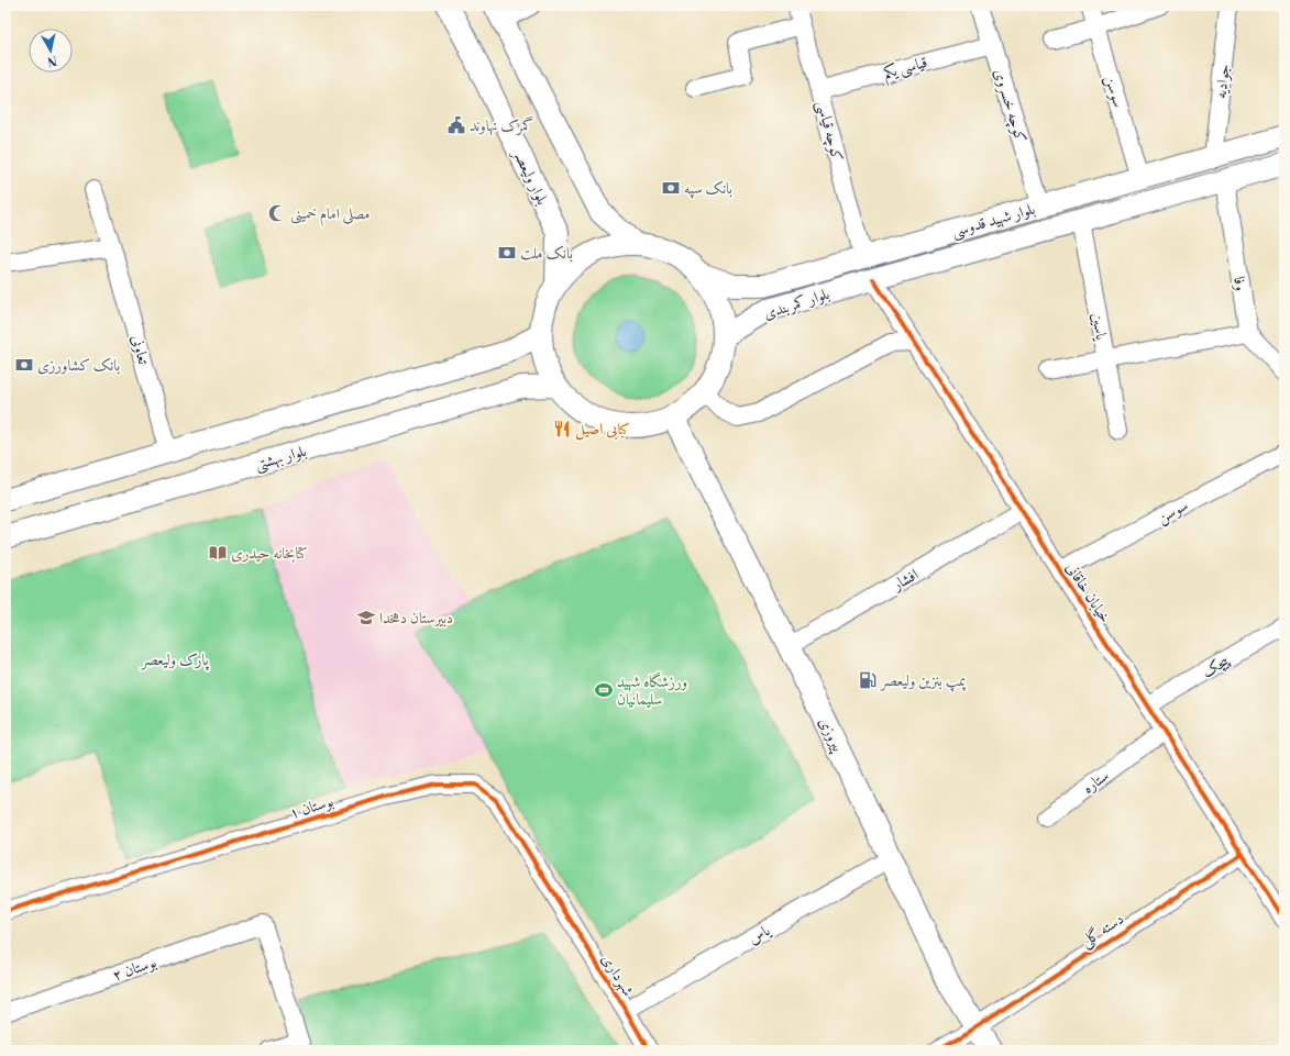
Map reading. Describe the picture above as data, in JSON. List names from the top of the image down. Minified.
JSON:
{"streets":{"main road":["بلوار ولیعصر","بلوار شهید قدوسی","بلوار کمربندی","بلوار بهشتی","پیروزی"],"street":["قیاسی یکم","جوادیه","سوسن","کوچه خسروی","کوچه قیاسی","وفا","یاسین","تعاونی","افشار","خیابان خاقانی","پیچک","ستاره","بوستان ۱","دسته گلی","یاس","بوستان ۲","شهرداری"]},"crossings":[["قیاسی یکم","کوچه خسروی"],["قیاسی یکم","کوچه قیاسی"],["جوادیه","بلوار شهید قدوسی"],["سوسن","بلوار شهید قدوسی"],["سوسن","خیابان خاقانی"],["کوچه خسروی","بلوار شهید قدوسی"],["کوچه قیاسی","بلوار شهید قدوسی"],["بلوار شهید قدوسی","وفا"],["بلوار شهید قدوسی","بلوار کمربندی"],["بلوار شهید قدوسی","یاسین"],["بلوار شهید قدوسی","خیابان خاقانی"],["بلوار کمربندی","خیابان خاقانی"],["افشار","خیابان خاقانی"],["افشار","پیروزی"],["خیابان خاقانی","پیچک"],["خیابان خاقانی","ستاره"],["خیابان خاقانی","دسته گلی"],["پیروزی","دسته گلی"],["پیروزی","یاس"],["بوستان ۱","شهرداری"],["یاس","شهرداری"]],"parks":["پارک ولیعصر"],"places":{"public building":["گمرک نهاوند"],"bank":["بانک سپه","بانک ملت","بانک کشاورزی"],"mosque":["مصلی امام خمینی"],"restaurant":["کبابی اصیل"],"library":["کتابخانه حیدری"],"school or university":["دبیرستان دهخدا"],"fuel station":["پمپ بنزین ولیعصر"],"sports":["ورزشگاه شهید سلیمانیان"]},"north":"bottom"}
